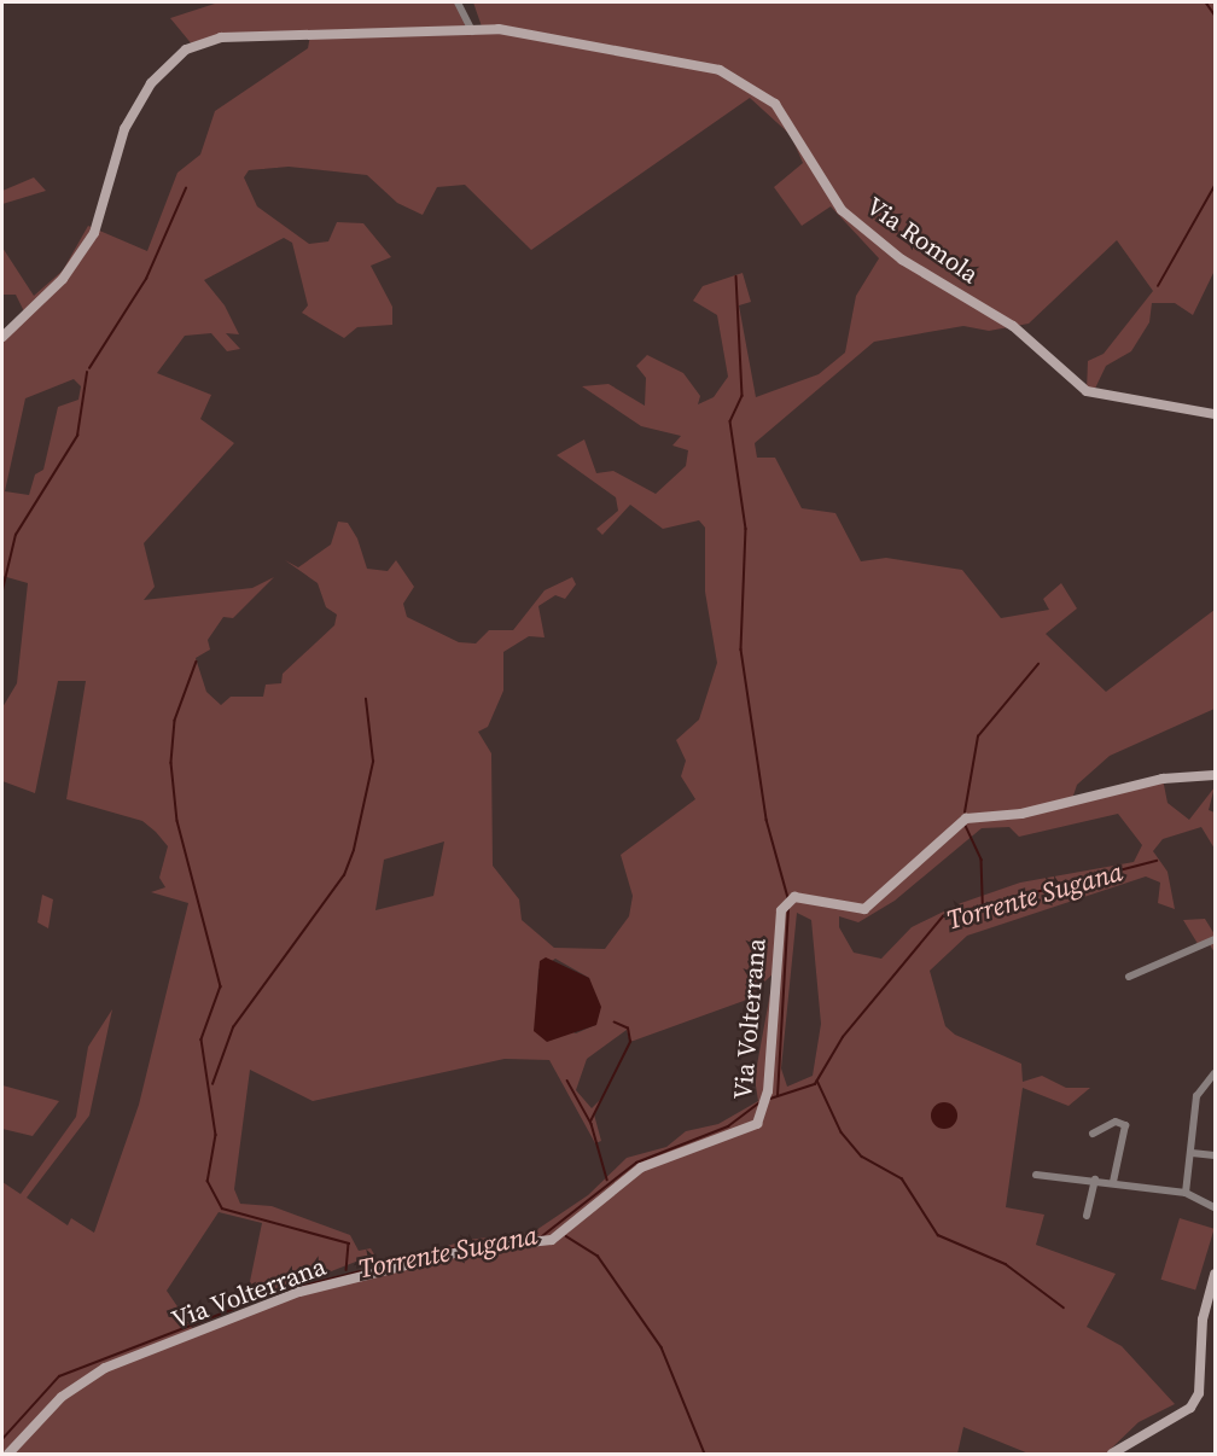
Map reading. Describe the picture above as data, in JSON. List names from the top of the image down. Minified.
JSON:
{"streets":{"street":["Via Romola","Via Volterrana"]},"water":["Torrente Sugana"]}
